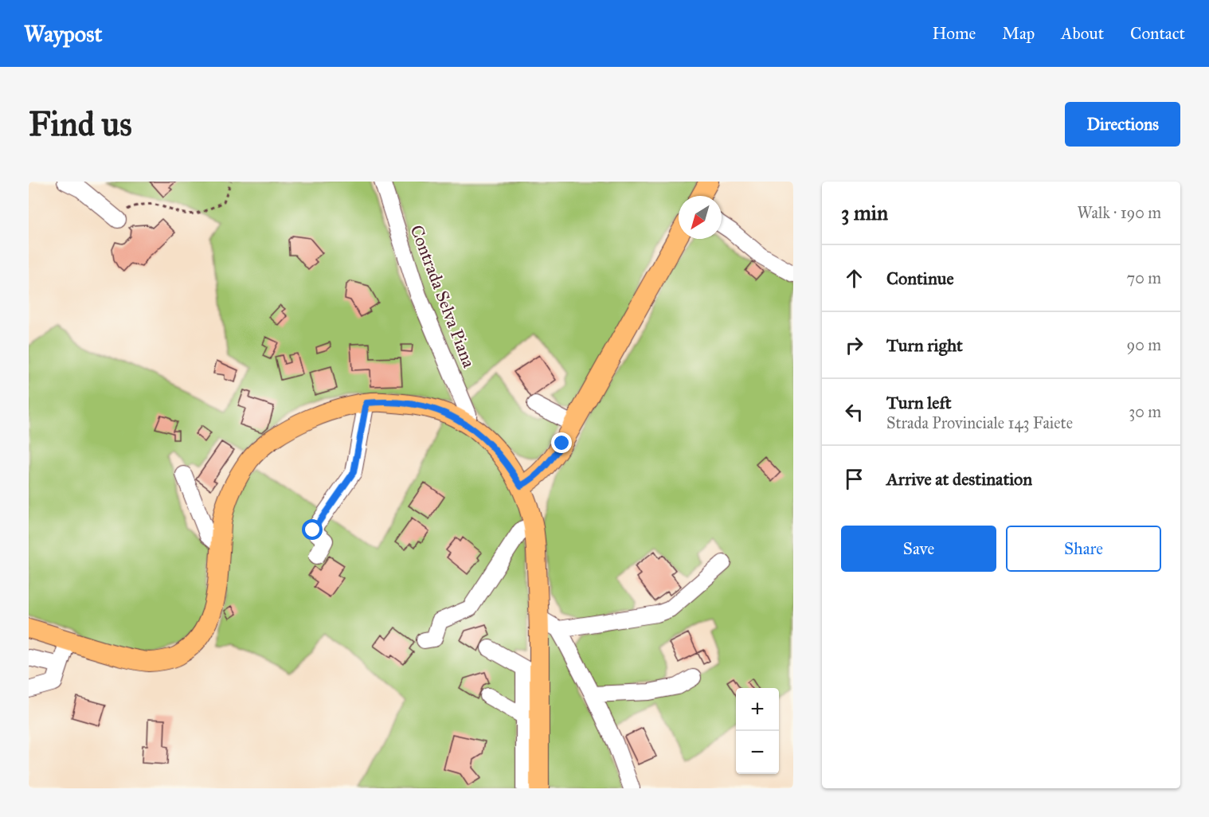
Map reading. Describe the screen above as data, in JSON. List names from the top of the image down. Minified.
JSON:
{"streets":{"street":["Contrada Selva Piana"]},"north":"bottom left","page":{"header":"Waypost","nav":["Home","Map","About","Contact"],"buttons":["Directions",["Save","Share"]],"title":"Find us","heading":["3 min","Walk · 190 m"],"list":[["Continue","70 m"],["Turn right","90 m"],["Turn left","Strada Provinciale 143 Faiete","30 m"],"Arrive at destination"],"map_buttons":["+","−"]}}
